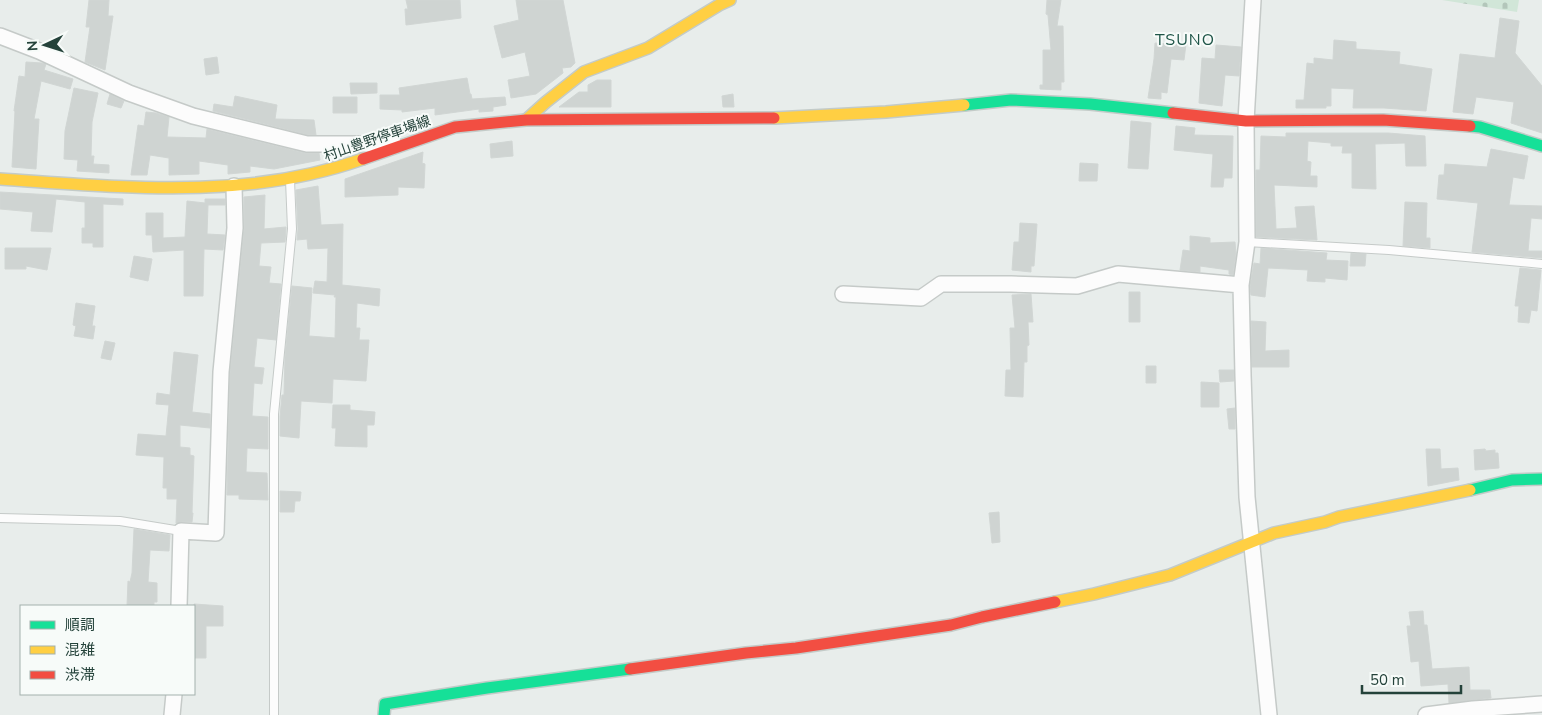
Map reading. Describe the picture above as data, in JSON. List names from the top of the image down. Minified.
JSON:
{"streets":{"street":["村山豊野停車場線"]},"districts":["TSUNO"],"legend":["順調","混雑","渋滞"],"scale_bar":"50 m","north":"left"}
